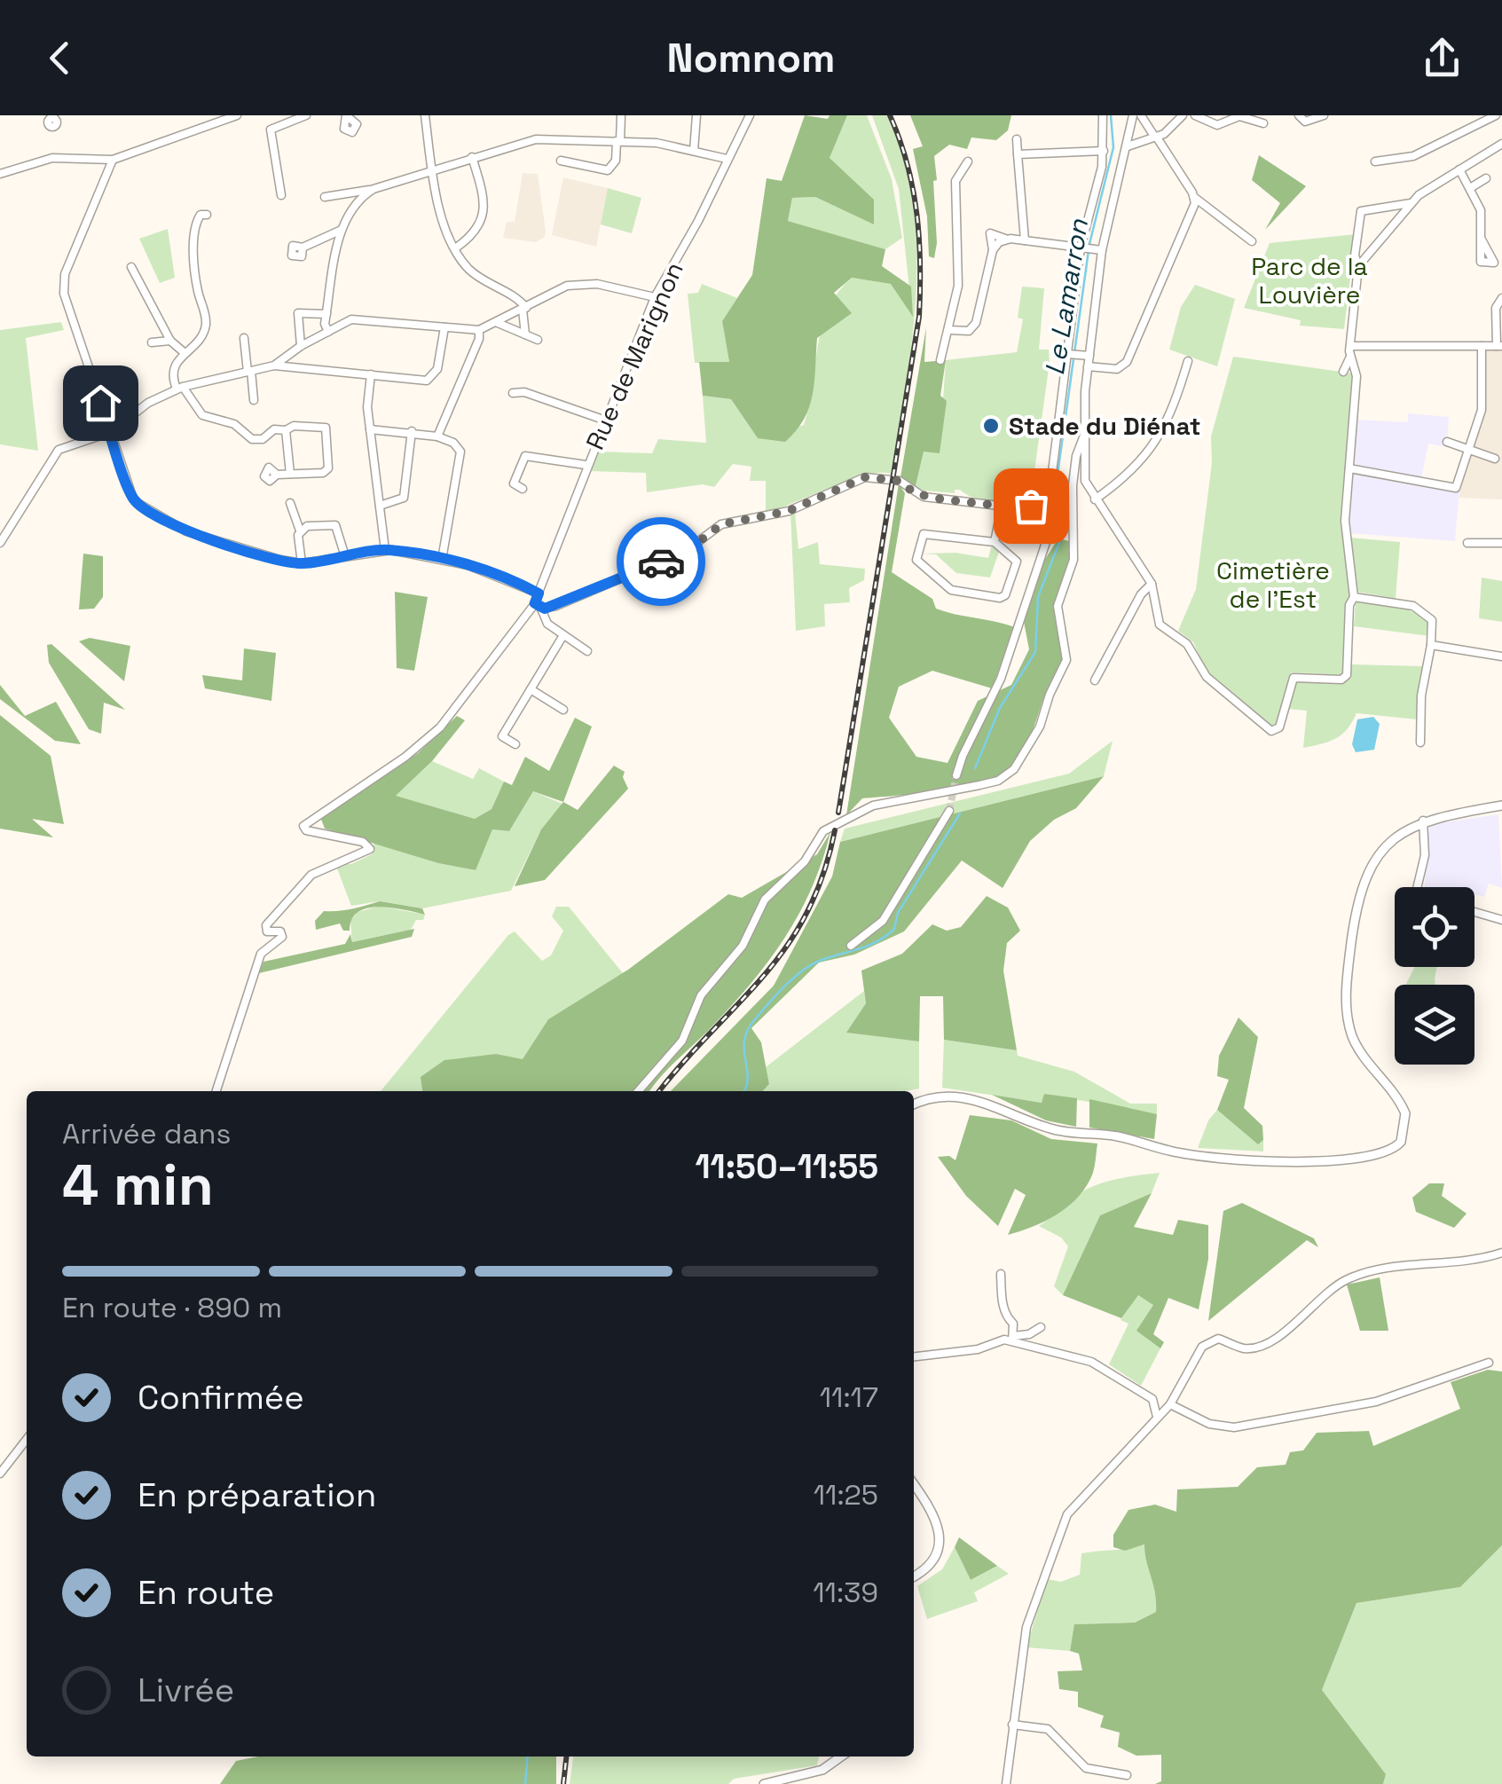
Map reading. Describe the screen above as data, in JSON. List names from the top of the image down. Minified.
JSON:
{"streets":{"street":["Rue de Marignon"]},"water":["Le Lamarron"],"parks":["Parc de la Louvière","Cimetière de l’Est"],"places":["Stade du Diénat"],"page":{"header":"Nomnom","heading":["4 min","Arrivée dans","11:50–11:55"],"bar":"En route · 890 m","list":[["Confirmée","11:17"],["En préparation","11:25"],["En route","11:39"],"Livrée"]}}
